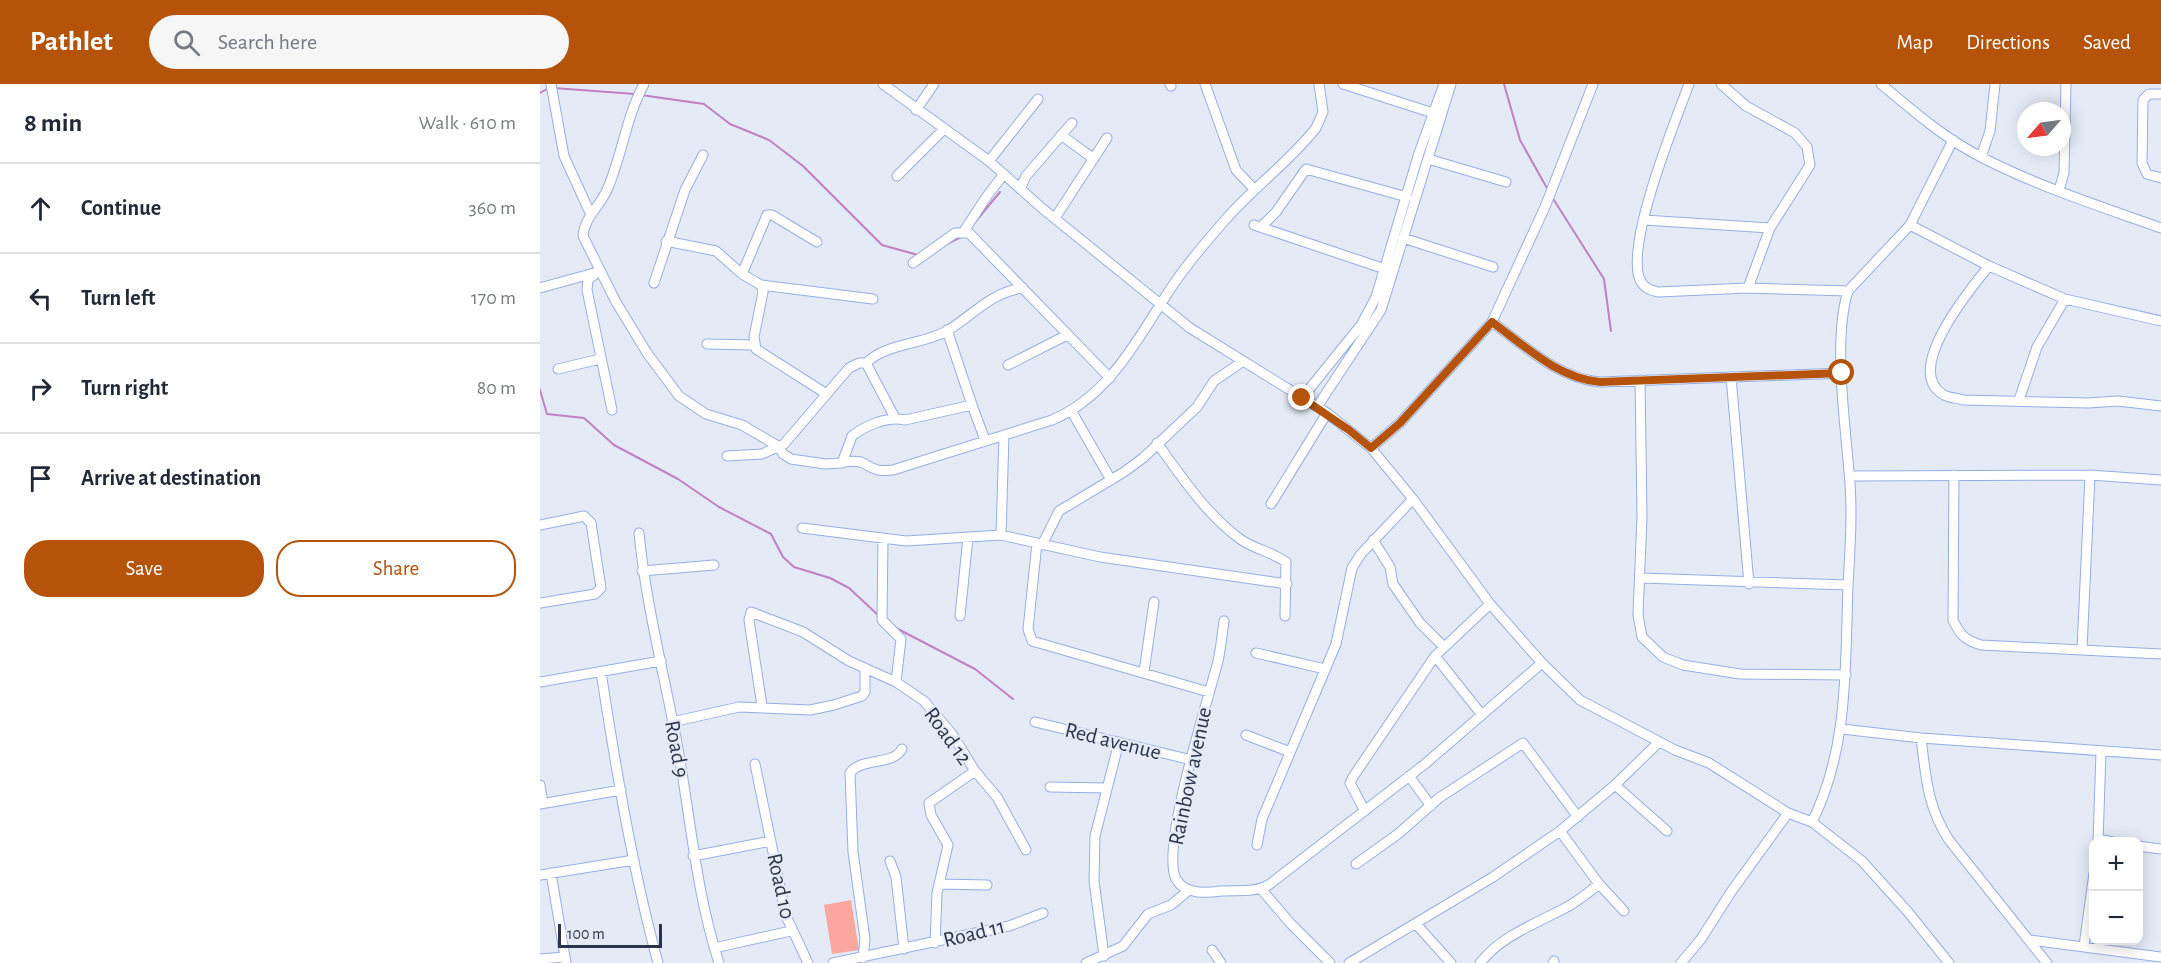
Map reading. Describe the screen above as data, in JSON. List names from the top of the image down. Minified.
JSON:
{"streets":{"street":["Road 12","Red avenue","Road 9","Rainbow avenue","Road 10","Road 11"]},"crossings":[["Road 12","Road 11"],["Red avenue","Rainbow avenue"],["Road 9","Road 10"]],"scale_bar":"100 m","north":"bottom left","page":{"header":"Pathlet","search":"Search here","nav":["Map","Directions","Saved"],"heading":["8 min","Walk · 610 m"],"list":[["Continue","360 m"],["Turn left","170 m"],["Turn right","80 m"],"Arrive at destination"],"buttons":["Save","Share"],"map_buttons":["+","−"],"scale":"100 m"}}
